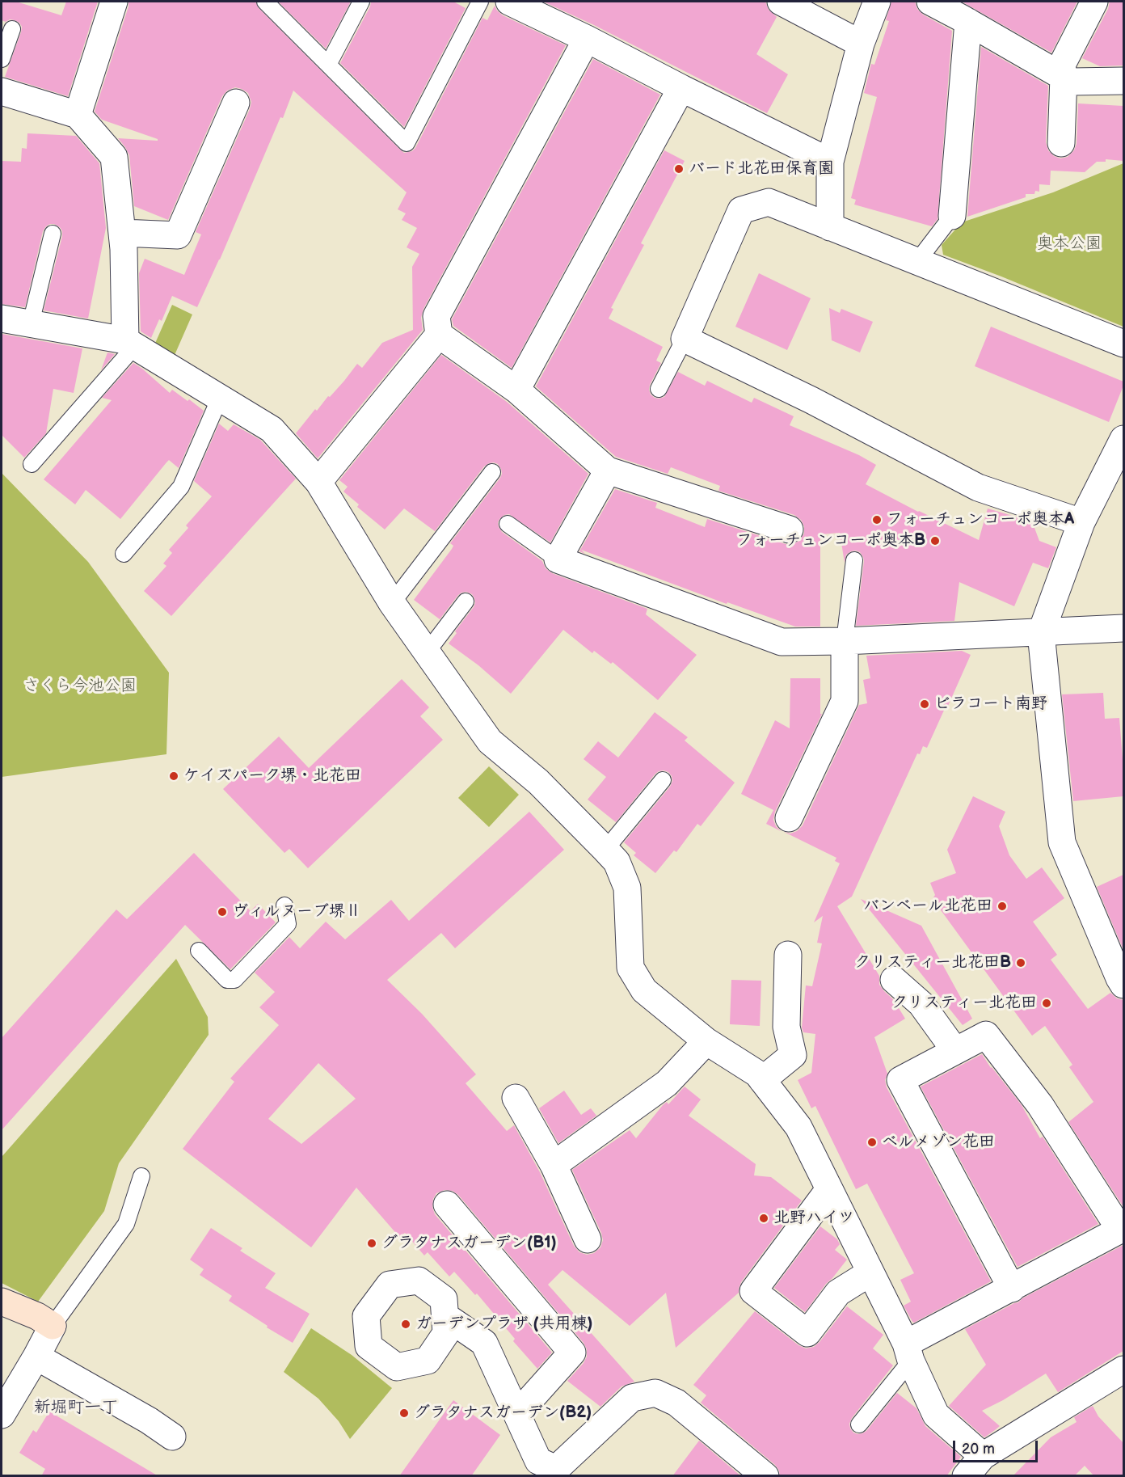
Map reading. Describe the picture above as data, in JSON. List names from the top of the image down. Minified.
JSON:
{"districts":["新堀町一丁"],"parks":["奥本公園","さくら今池公園"],"places":["バード北花田保育園","フォーチュンコーポ奥本A","フォーチュンコーポ奥本B","ビラコート南野","ケイズパーク堺・北花田","バンベール北花田","ヴィルヌーブ堺Ⅱ","クリスティー北花田B","クリスティー北花田","ベルメゾン花田","北野ハイツ","グラタナスガーデン(B1)","ガーデンプラザ (共用棟)","グラタナスガーデン(B2)"],"scale_bar":"20 m"}
